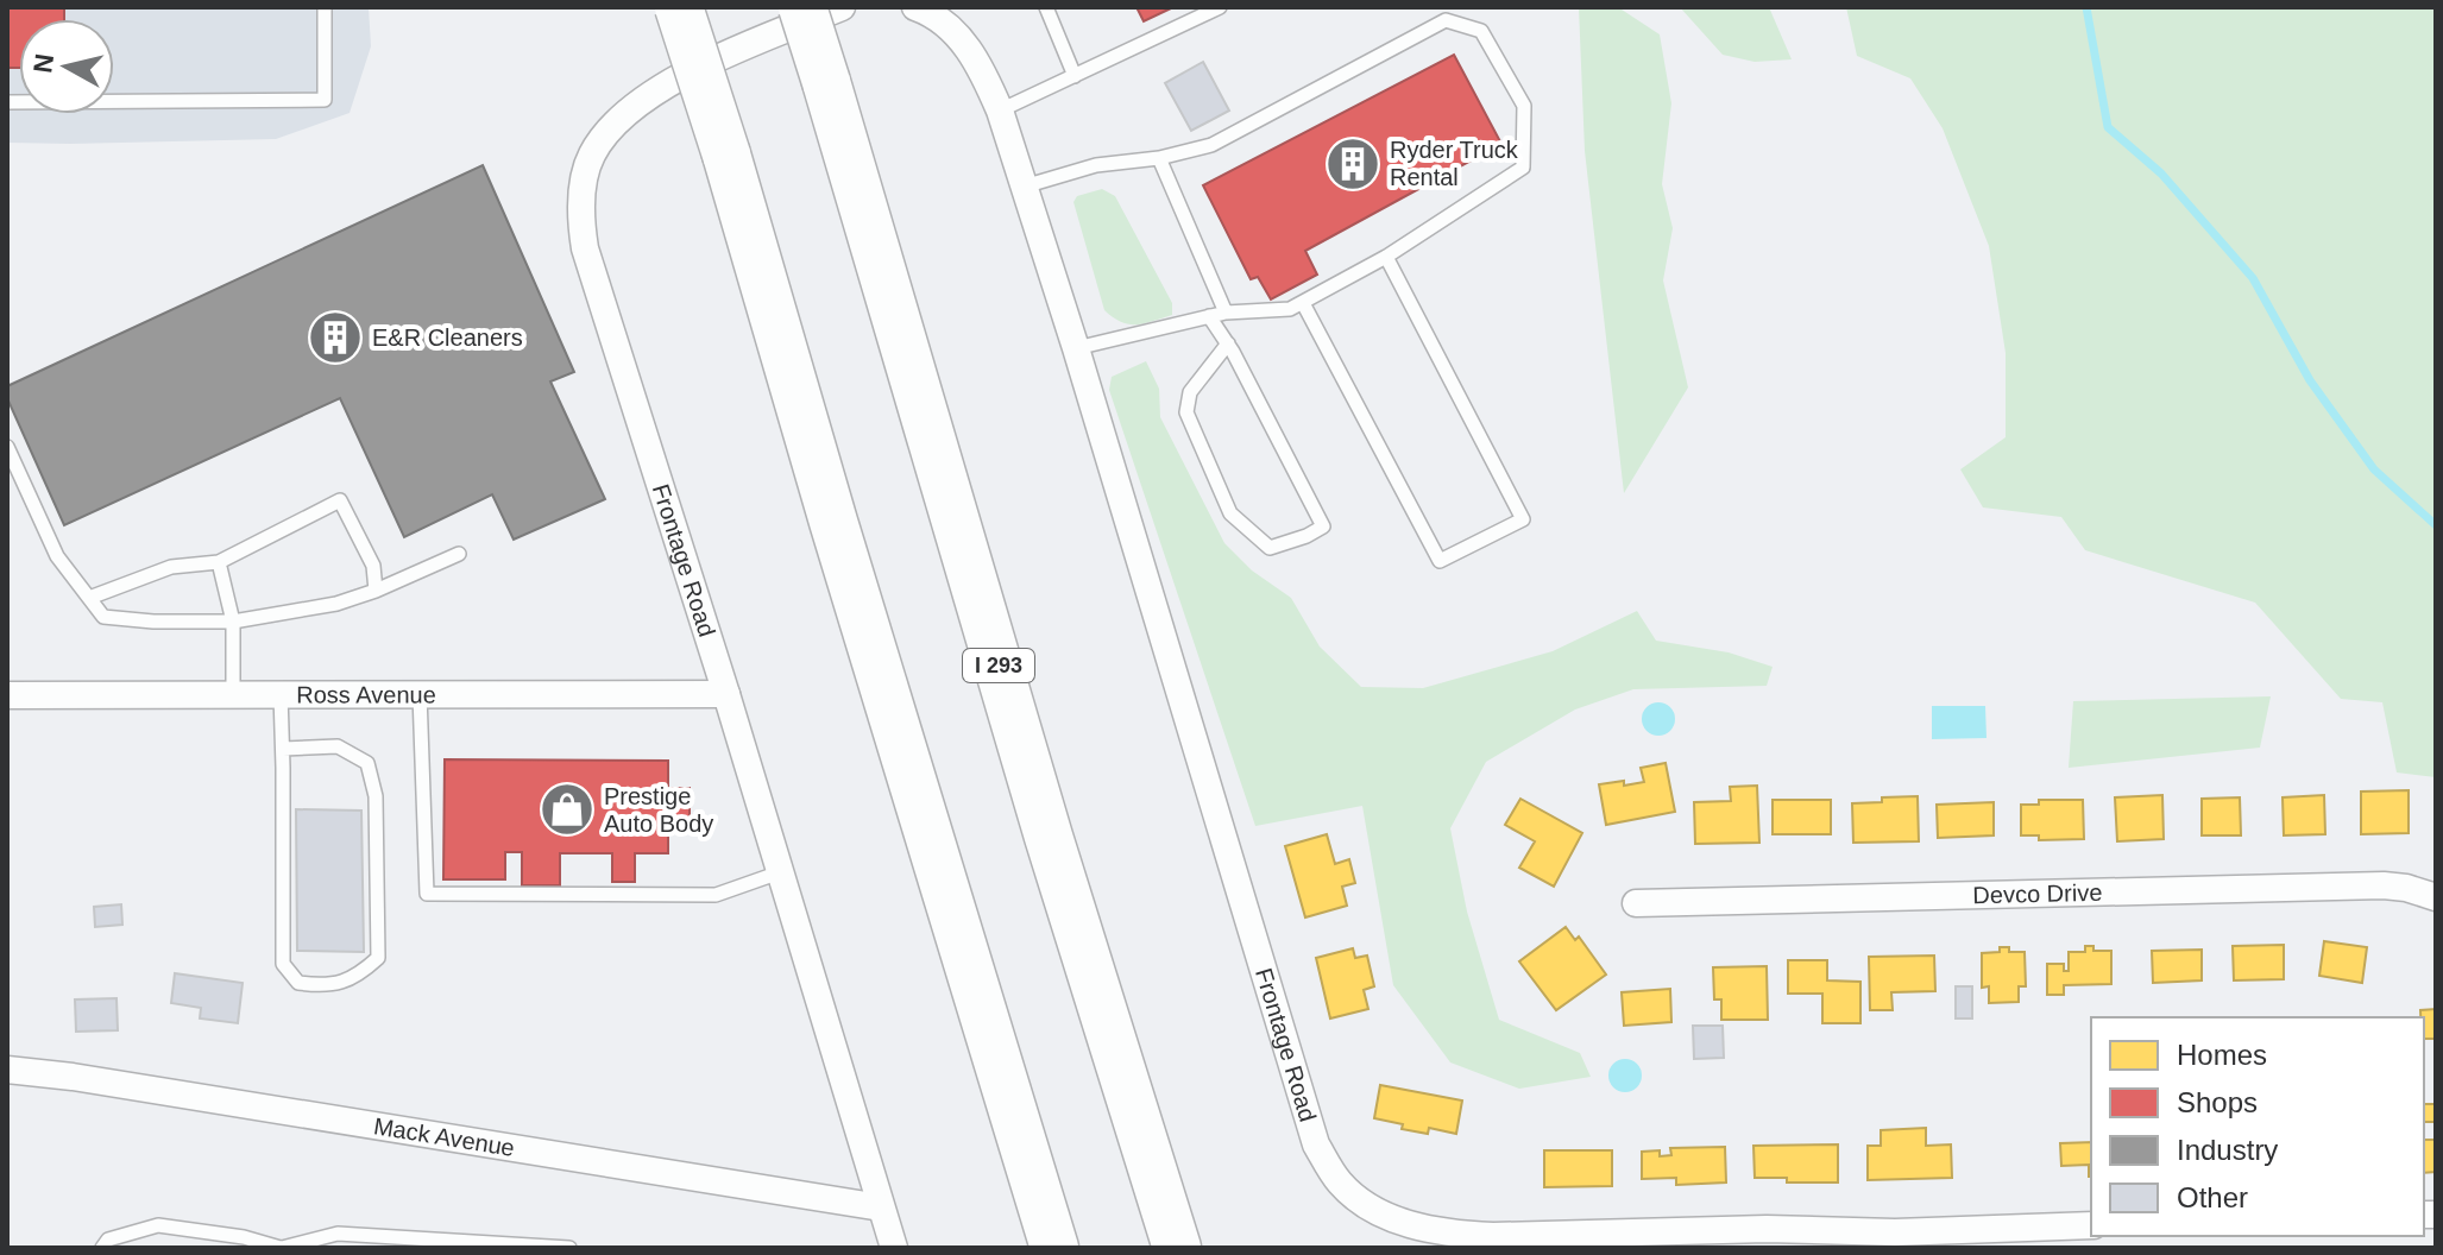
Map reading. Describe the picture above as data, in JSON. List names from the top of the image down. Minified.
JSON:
{"streets":{"highway":["I 293"],"street":["Frontage Road","Ross Avenue","Devco Drive","Mack Avenue"]},"crossings":[["Frontage Road","Ross Avenue"],["Frontage Road","Mack Avenue"]],"places":{"building":["Ryder Truck Rental","E&R Cleaners"],"shop":["Prestige Auto Body"]},"legend":["Homes","Shops","Industry","Other"],"north":"left"}
